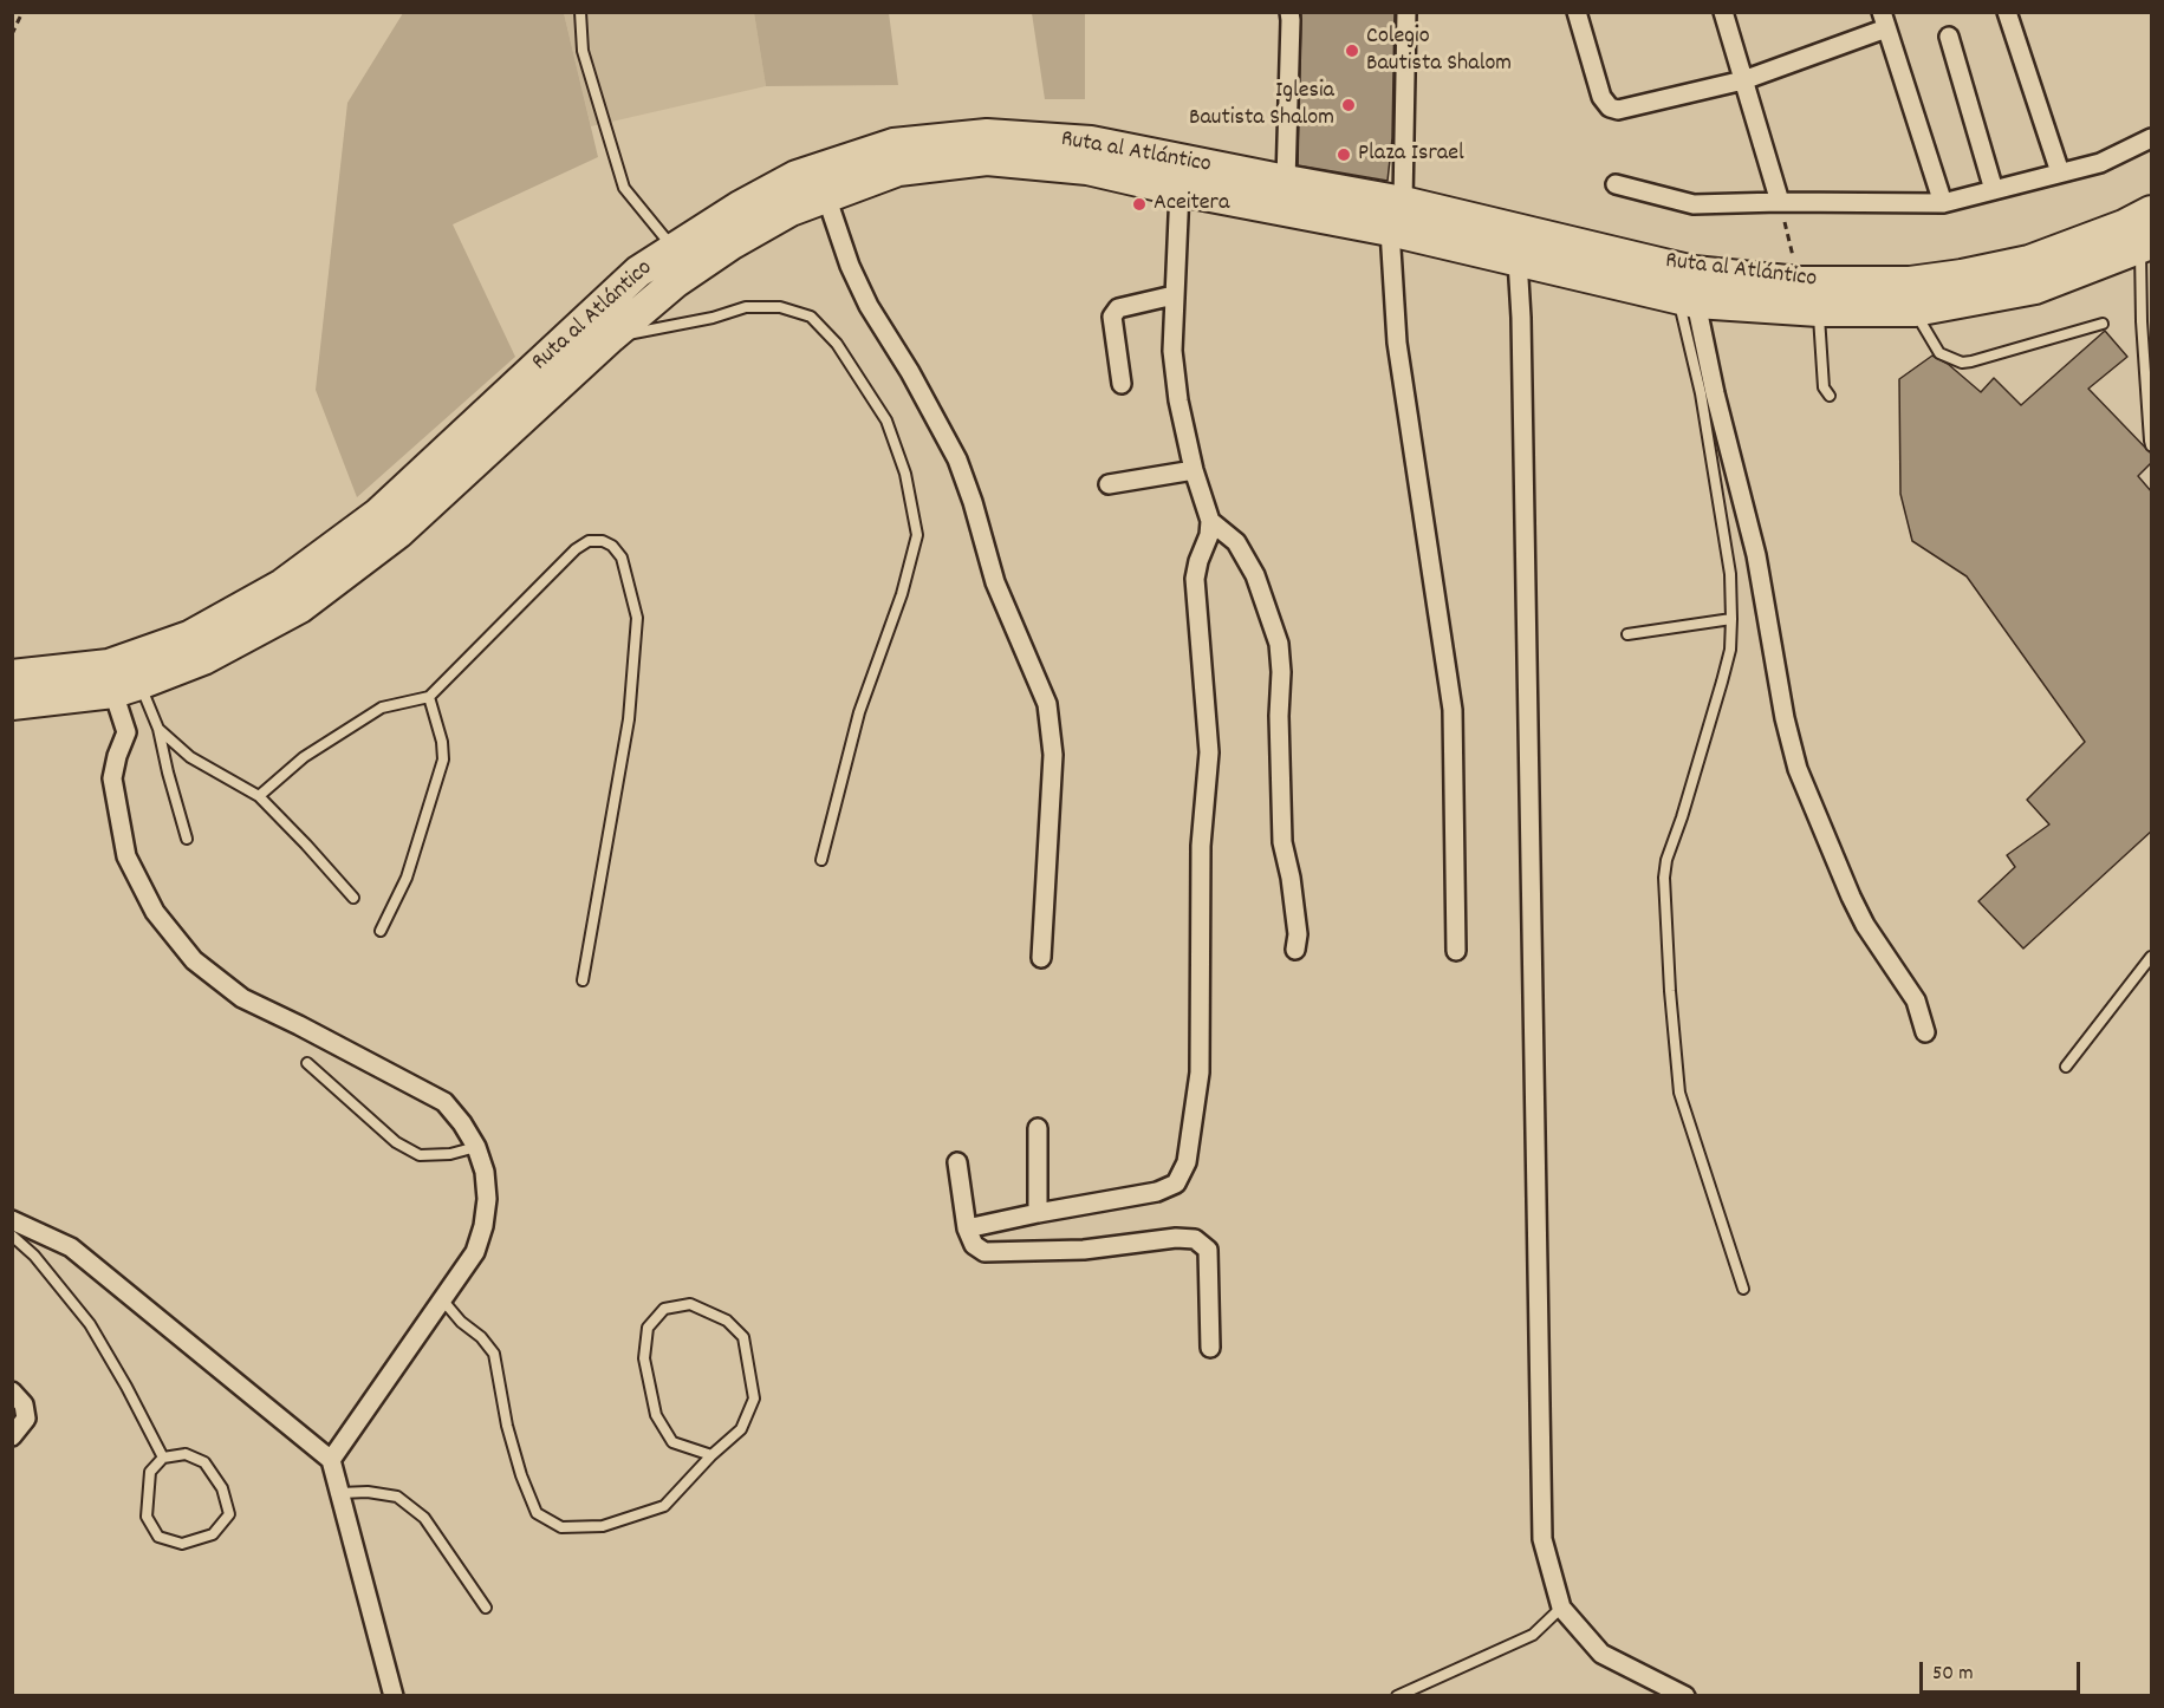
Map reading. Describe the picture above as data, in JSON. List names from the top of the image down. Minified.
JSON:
{"streets":{"highway":["Ruta al Atlántico"]},"places":["Colegio Bautista Shalom","Iglesia Bautista Shalom","Plaza Israel","Aceitera"],"scale_bar":"50 m"}
